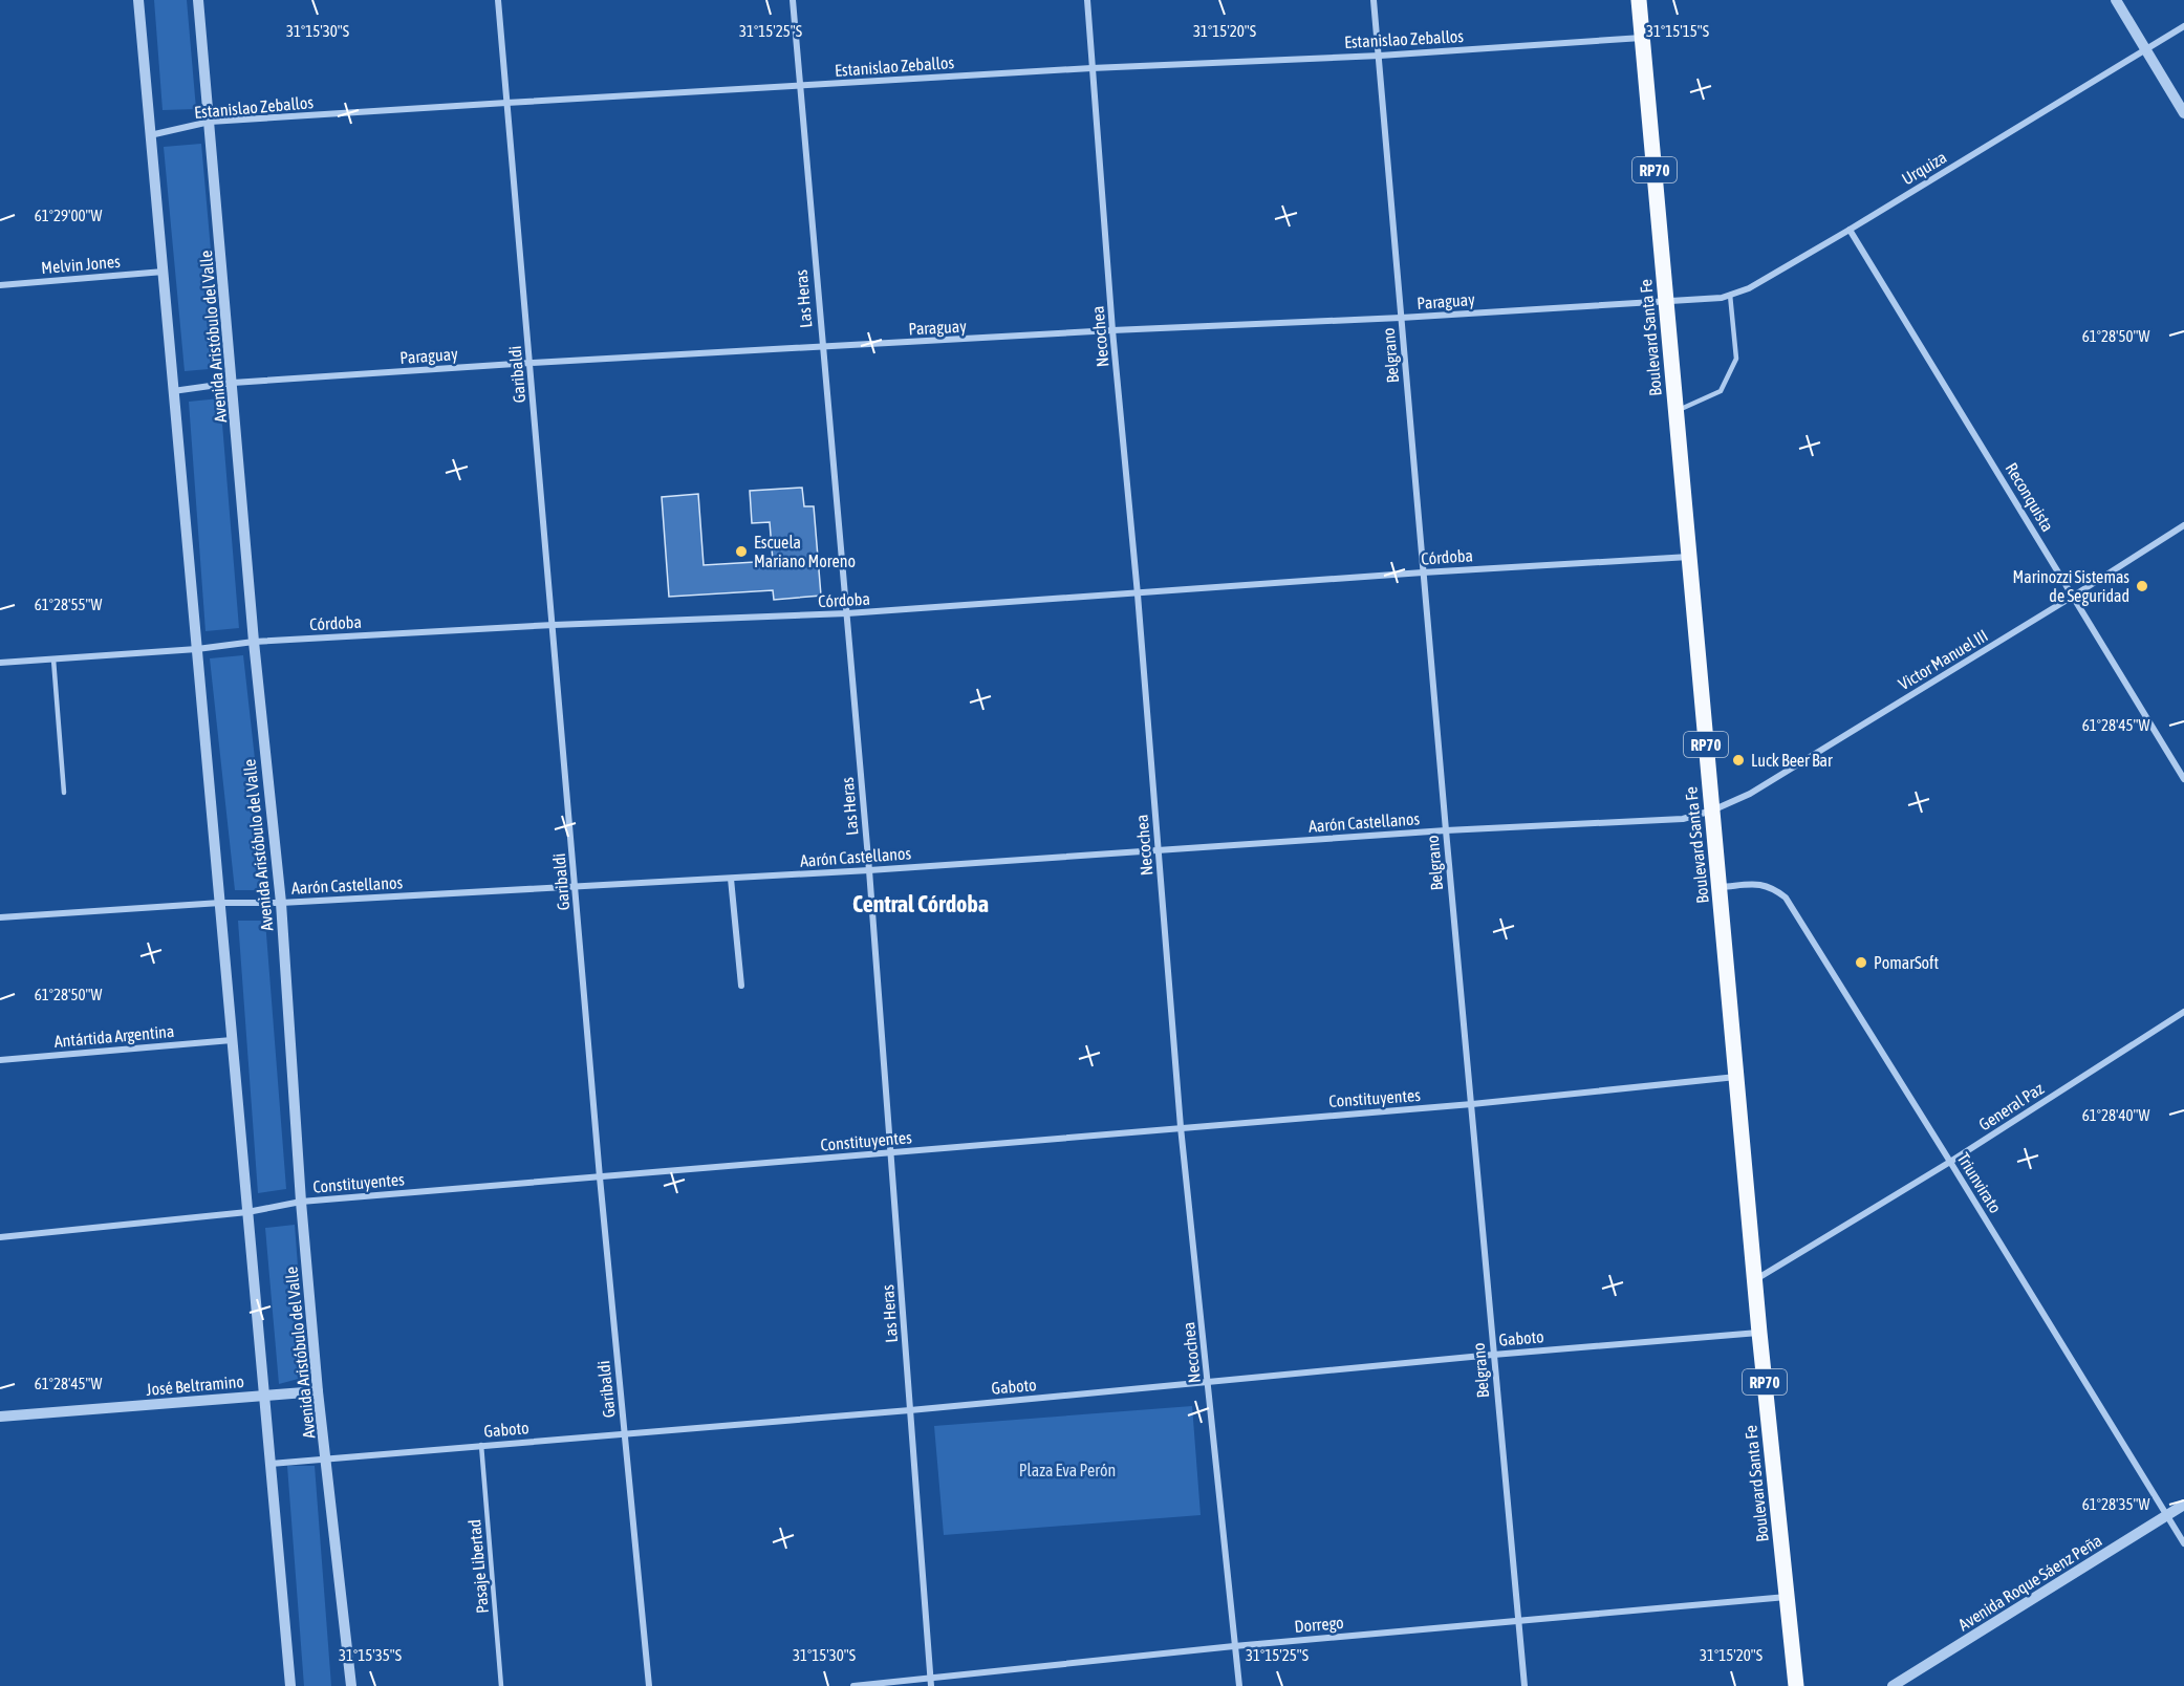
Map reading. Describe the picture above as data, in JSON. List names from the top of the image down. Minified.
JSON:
{"streets":{"main road":["RP70","Boulevard Santa Fe"],"street":["Estanislao Zeballos","Urquiza","Melvin Jones","Las Heras","Paraguay","Avenida Aristóbulo del Valle","Necochea","Belgrano","Garibaldi","Reconquista","Córdoba","Victor Manuel III","Aarón Castellanos","Antártida Argentina","Constituyentes","General Paz","Triunvirato","Gaboto","José Beltramino","Avenida Roque Sáenz Peña","Dorrego"],"lane":["Pasaje Libertad"]},"crossings":[["Estanislao Zeballos","Las Heras"],["Estanislao Zeballos","Avenida Aristóbulo del Valle"],["Estanislao Zeballos","Necochea"],["Estanislao Zeballos","Boulevard Santa Fe"],["Estanislao Zeballos","Belgrano"],["Estanislao Zeballos","Garibaldi"],["Urquiza","Paraguay"],["Urquiza","Boulevard Santa Fe"],["Urquiza","Reconquista"],["Las Heras","Paraguay"],["Las Heras","Córdoba"],["Las Heras","Aarón Castellanos"],["Las Heras","Constituyentes"],["Las Heras","Gaboto"],["Las Heras","Dorrego"],["Paraguay","Avenida Aristóbulo del Valle"],["Paraguay","Necochea"],["Paraguay","Boulevard Santa Fe"],["Paraguay","Belgrano"],["Paraguay","Garibaldi"],["Avenida Aristóbulo del Valle","Córdoba"],["Avenida Aristóbulo del Valle","Aarón Castellanos"],["Avenida Aristóbulo del Valle","Constituyentes"],["Avenida Aristóbulo del Valle","Gaboto"],["Avenida Aristóbulo del Valle","José Beltramino"],["Necochea","Córdoba"],["Necochea","Aarón Castellanos"],["Necochea","Constituyentes"],["Necochea","Gaboto"],["Necochea","Dorrego"],["Boulevard Santa Fe","Córdoba"],["Boulevard Santa Fe","Victor Manuel III"],["Boulevard Santa Fe","Aarón Castellanos"],["Boulevard Santa Fe","Constituyentes"],["Boulevard Santa Fe","General Paz"],["Boulevard Santa Fe","Triunvirato"],["Boulevard Santa Fe","Gaboto"],["Boulevard Santa Fe","Dorrego"],["Belgrano","Córdoba"],["Belgrano","Aarón Castellanos"],["Belgrano","Constituyentes"],["Belgrano","Gaboto"],["Belgrano","Dorrego"],["Garibaldi","Córdoba"],["Garibaldi","Aarón Castellanos"],["Garibaldi","Constituyentes"],["Garibaldi","Gaboto"],["Reconquista","Victor Manuel III"],["Victor Manuel III","Aarón Castellanos"],["General Paz","Triunvirato"],["Triunvirato","Avenida Roque Sáenz Peña"],["Gaboto","Pasaje Libertad"]],"districts":["Central Córdoba"],"parks":["Plaza Eva Perón"],"places":["Escuela Mariano Moreno","Marinozzi Sistemas de Seguridad","Luck Beer Bar","PomarSoft"],"coordinates":["31°15'30\"S","31°15'25\"S","31°15'20\"S","31°15'15\"S","61°29'00\"W","61°28'50\"W","61°28'55\"W","61°28'45\"W","61°28'40\"W","61°28'35\"W","31°15'35\"S"]}
